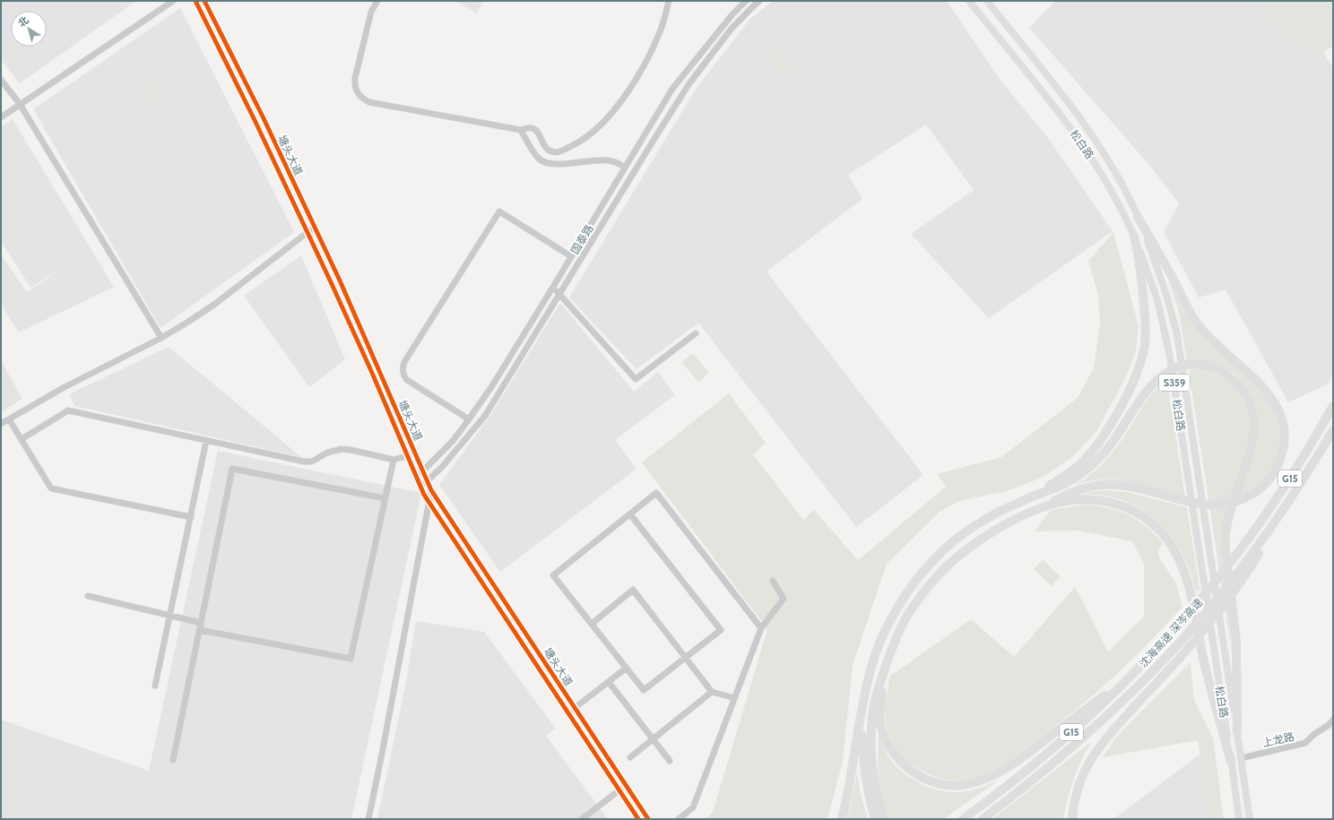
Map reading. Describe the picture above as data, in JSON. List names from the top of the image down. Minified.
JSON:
{"streets":{"highway":["G15","沈海高速 深岑高速"],"main road":["松白路","塘头大道","S359"],"street":["国泰路","上龙路"]},"crossings":[["松白路","上龙路"],["塘头大道","国泰路"]],"north":"top left"}
